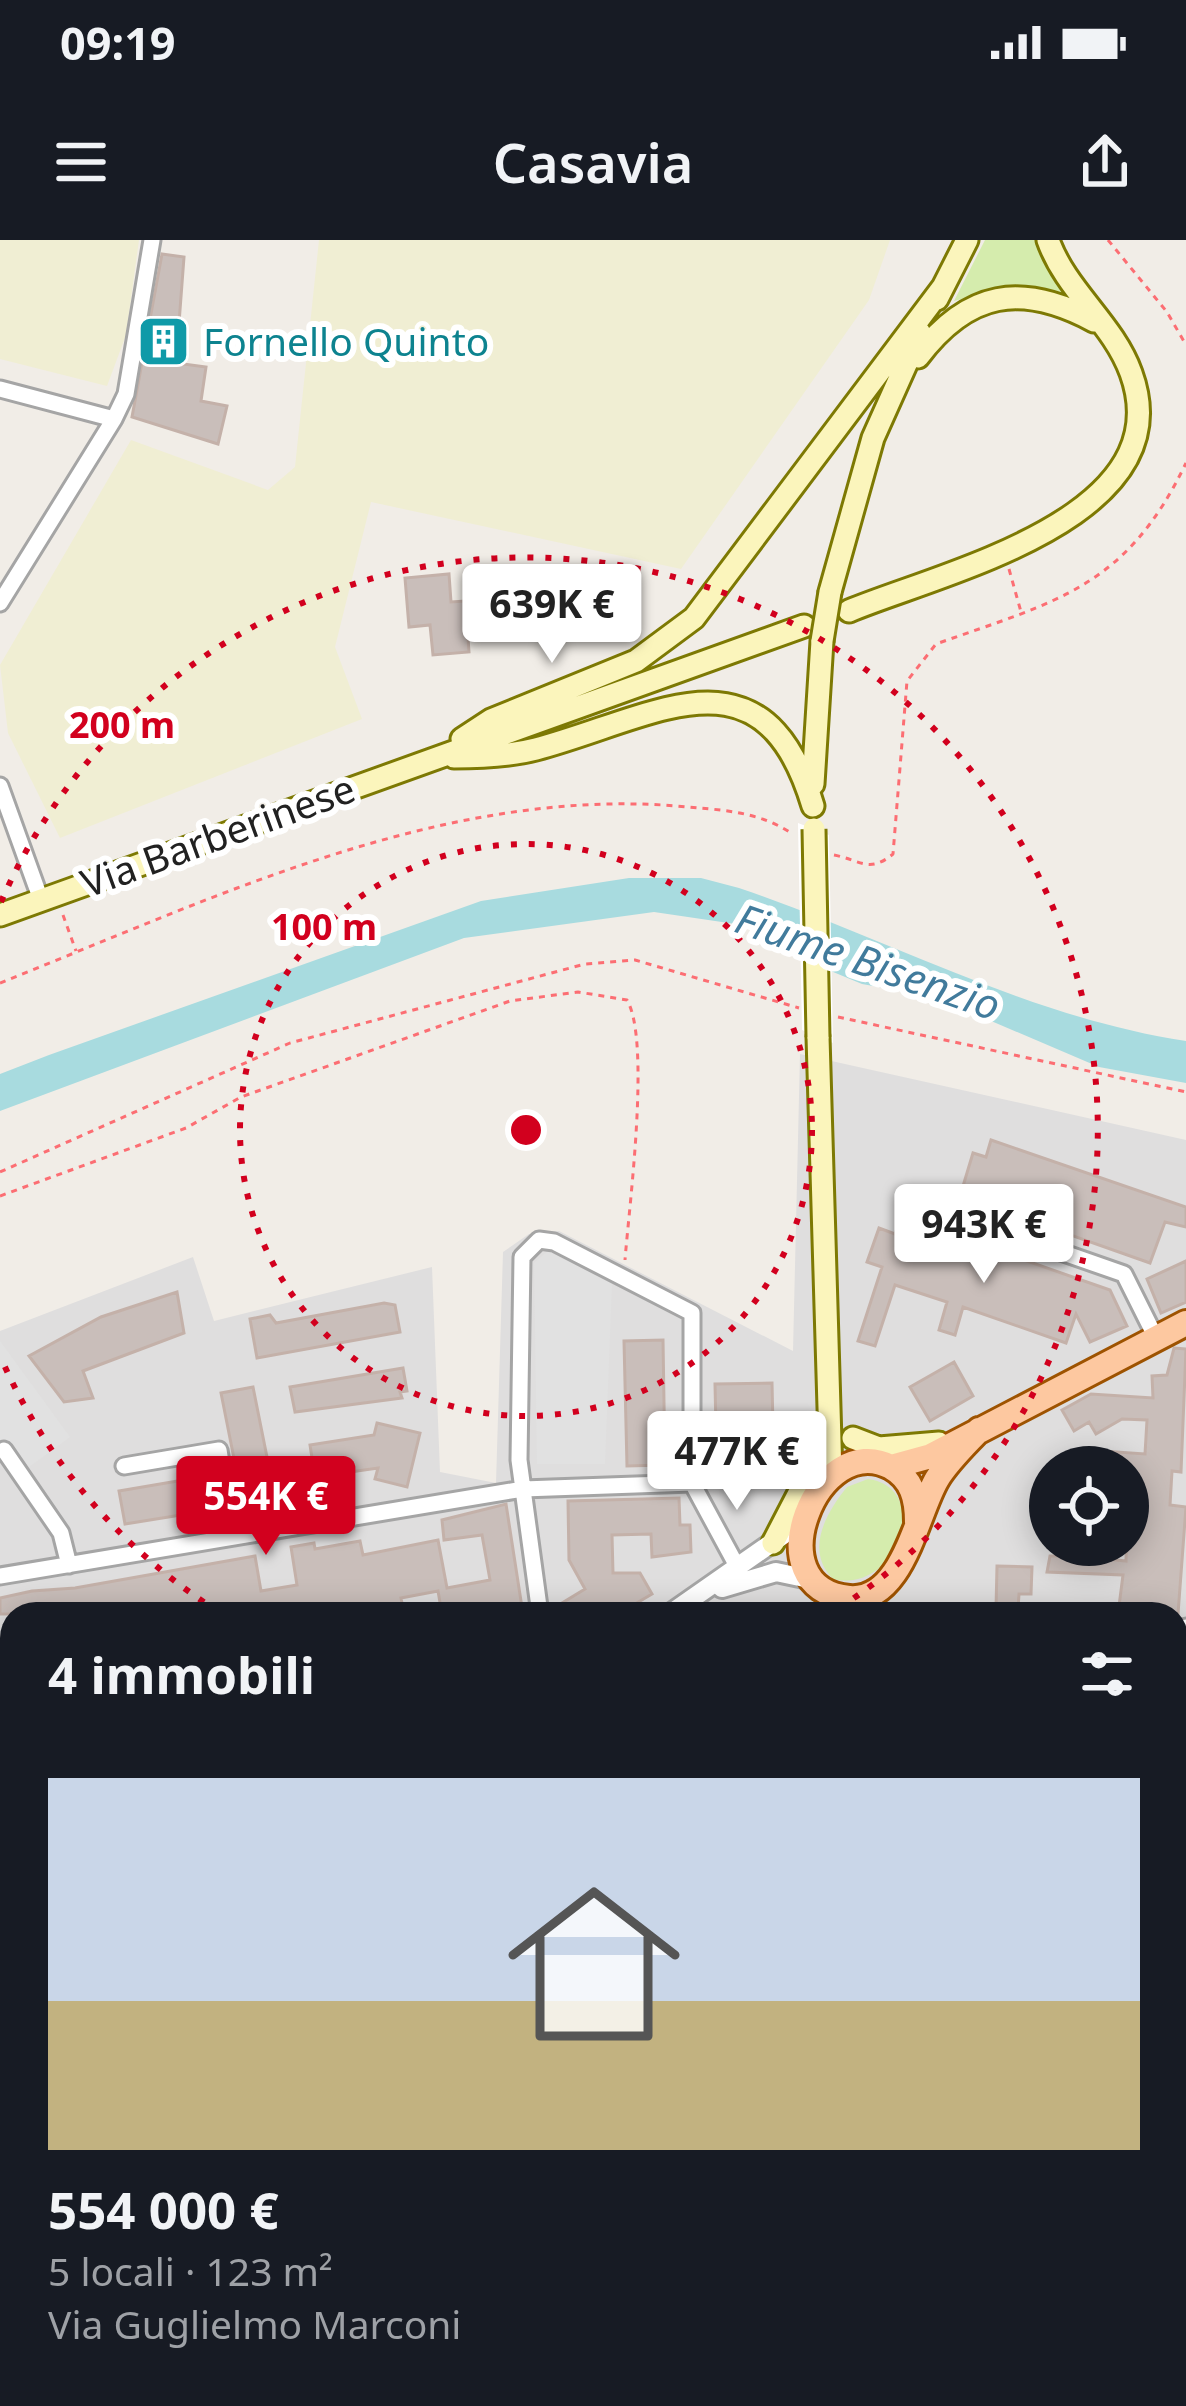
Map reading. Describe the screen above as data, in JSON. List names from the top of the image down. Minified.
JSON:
{"streets":{"main road":["Via Barberinese"]},"water":["Fiume Bisenzio"],"places":{"building":["Fornello Quinto"]},"page":{"status":"09:19","header":"Casavia","price":["639K €","943K €","477K €","554K €"],"heading":"4 immobili","list":[{"name":"554 000 €","note":"5 locali · 123 m² · Via Guglielmo Marconi"}]},"rings":["200 m","100 m"]}
